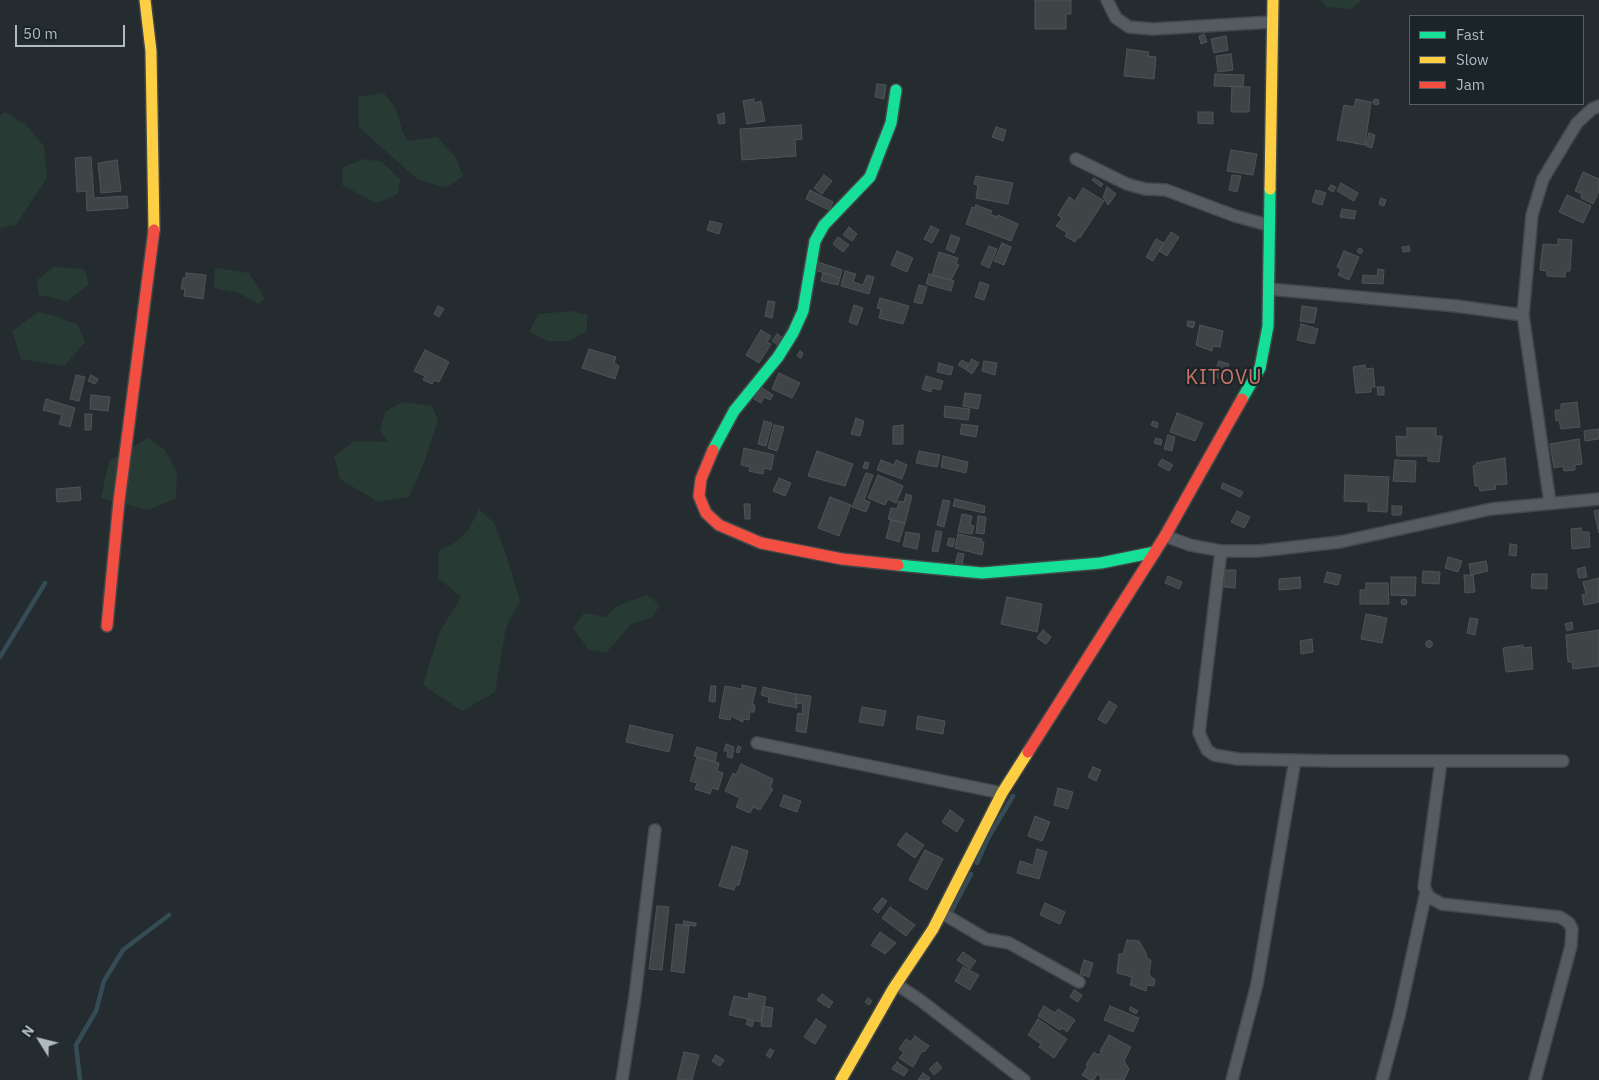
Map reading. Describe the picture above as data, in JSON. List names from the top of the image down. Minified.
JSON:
{"districts":["KITOVU"],"legend":["Fast","Slow","Jam"],"scale_bar":"50 m","north":"top left"}
